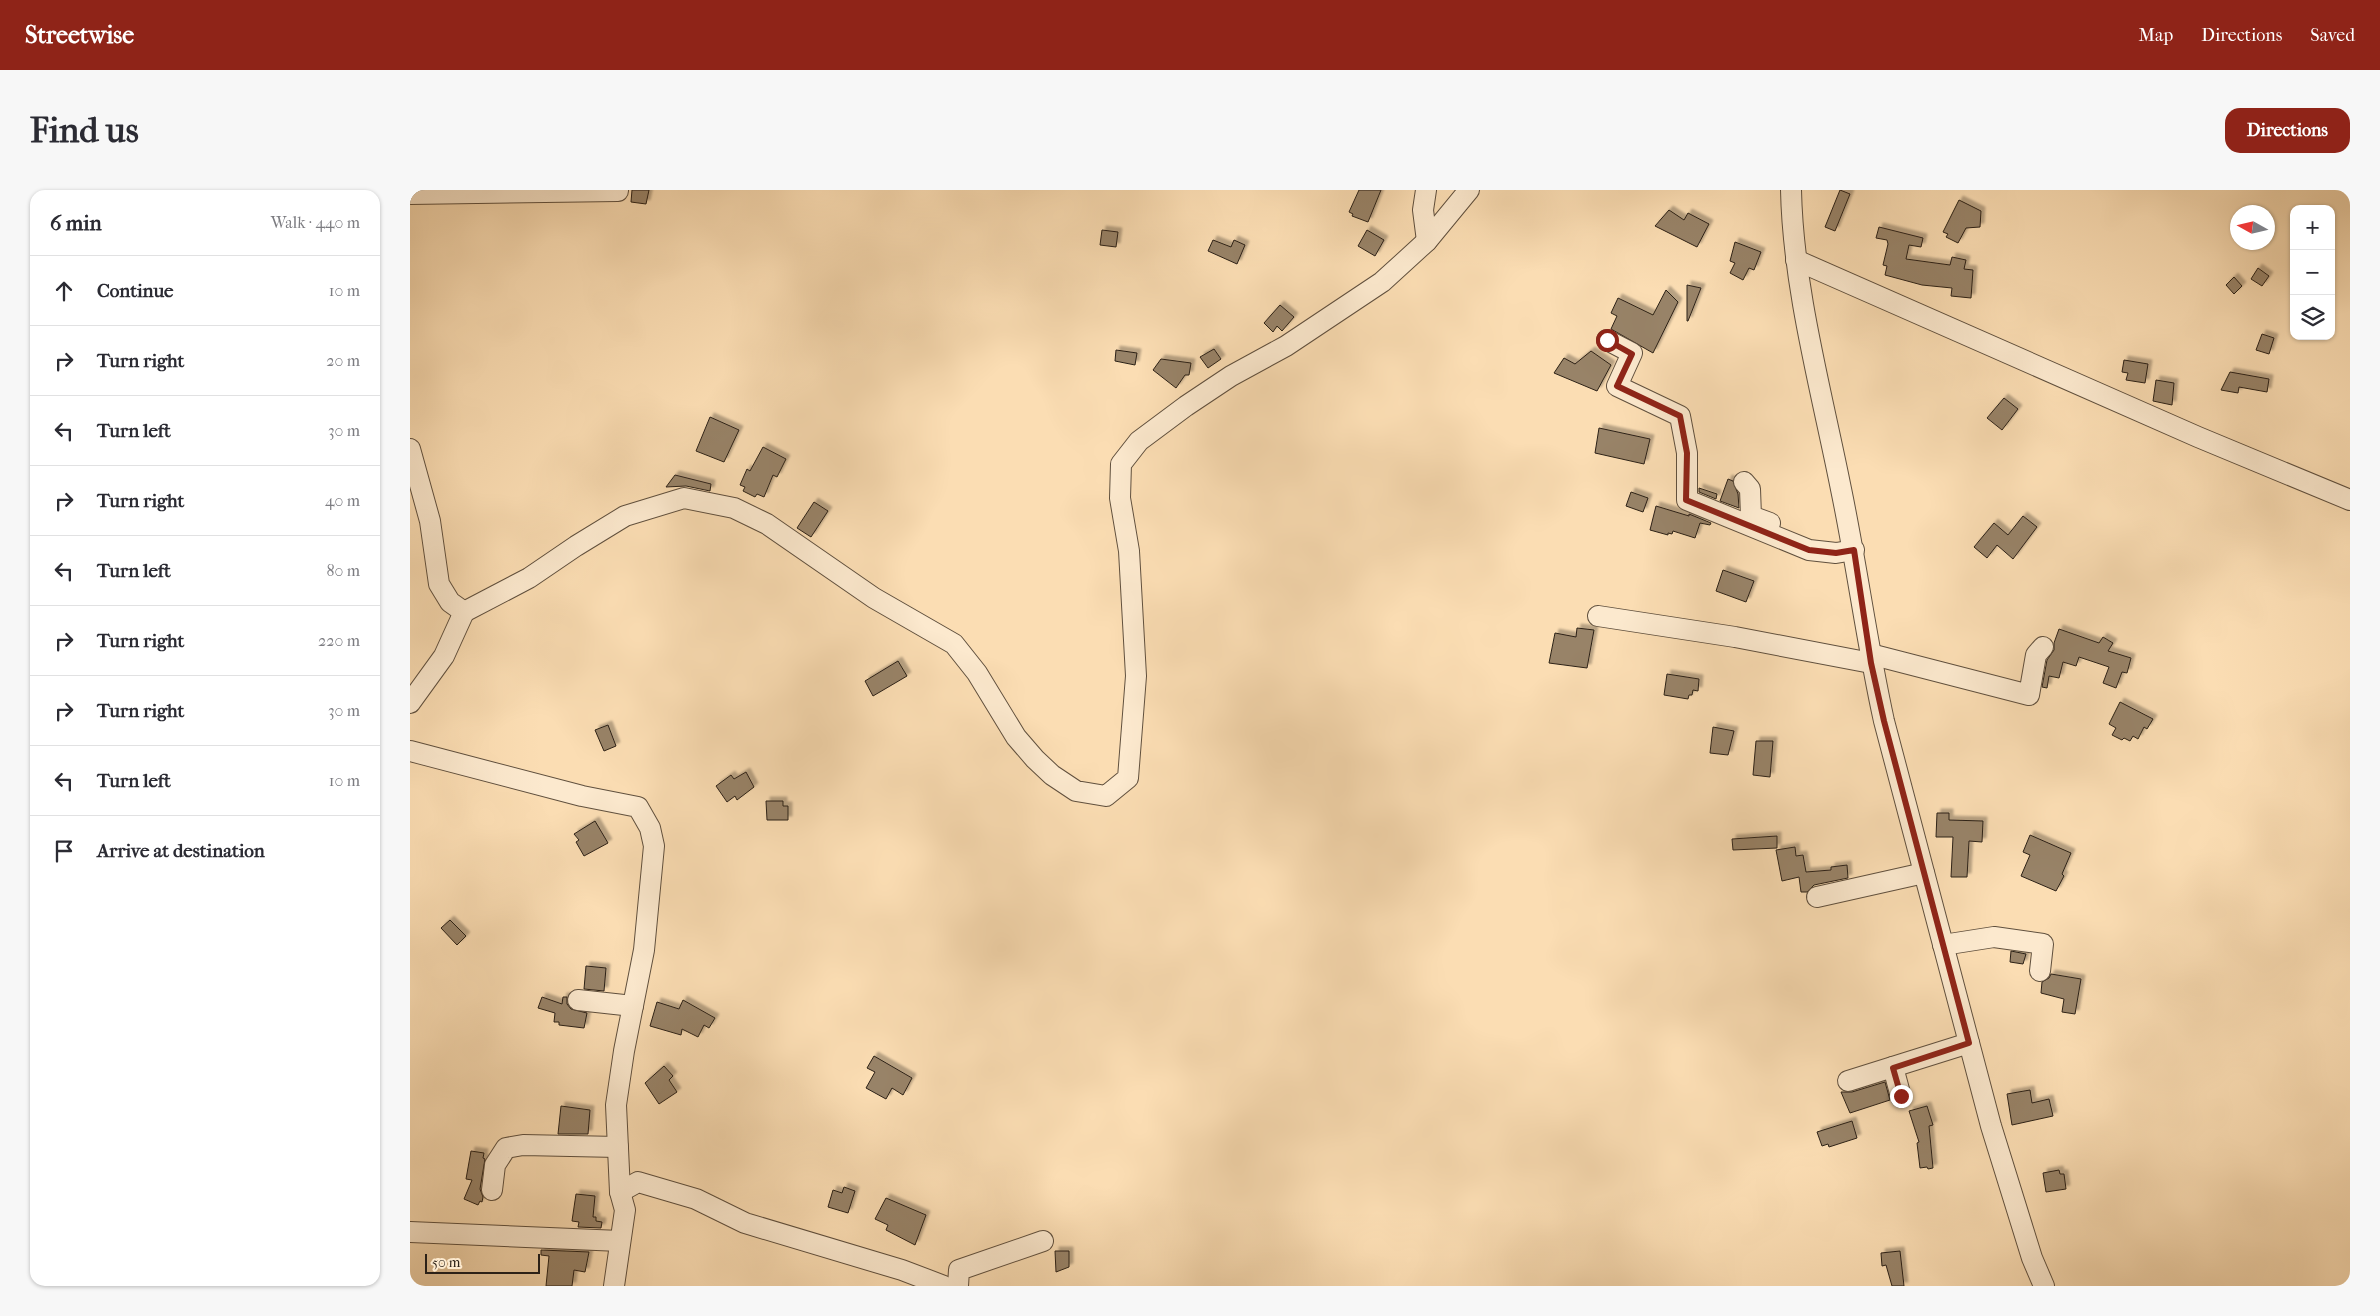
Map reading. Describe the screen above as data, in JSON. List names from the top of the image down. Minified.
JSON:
{"scale_bar":"50 m","north":"left","page":{"header":"Streetwise","nav":["Map","Directions","Saved"],"buttons":"Directions","title":"Find us","heading":["6 min","Walk · 440 m"],"map_buttons":["+","−"],"list":[["Continue","10 m"],["Turn right","20 m"],["Turn left","30 m"],["Turn right","40 m"],["Turn left","80 m"],["Turn right","220 m"],["Turn right","30 m"],["Turn left","10 m"],"Arrive at destination"],"scale":"50 m"}}
